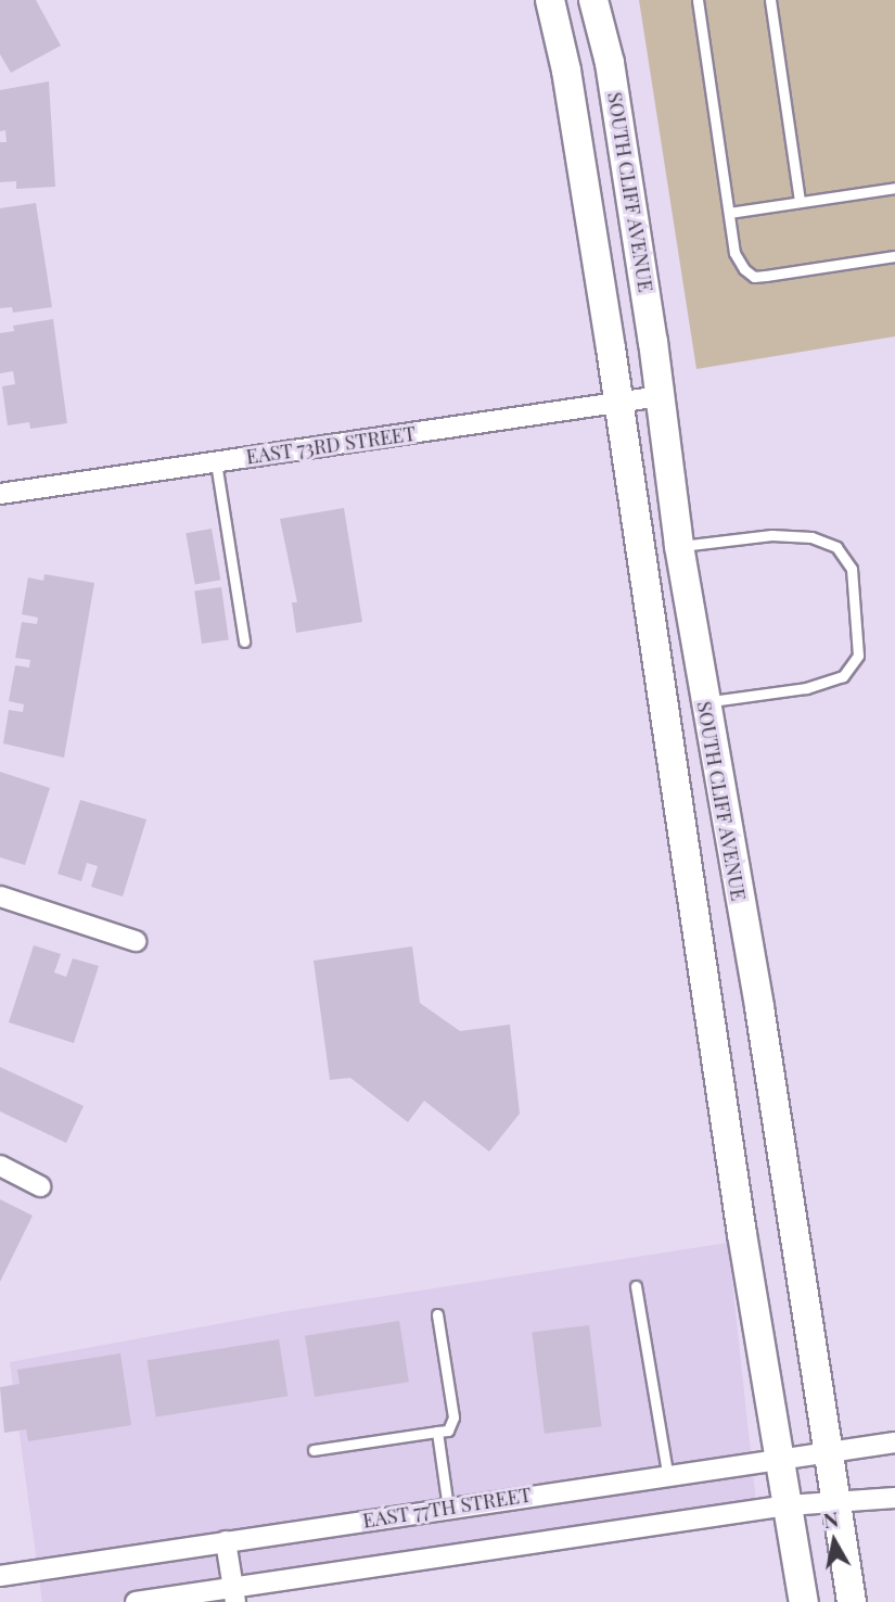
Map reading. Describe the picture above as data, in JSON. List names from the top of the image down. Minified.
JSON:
{"streets":{"main road":["SOUTH CLIFF AVENUE"],"street":["EAST 73RD STREET","EAST 77TH STREET"]},"crossings":[["SOUTH CLIFF AVENUE","EAST 73RD STREET"],["SOUTH CLIFF AVENUE","EAST 77TH STREET"]],"north":"top"}
